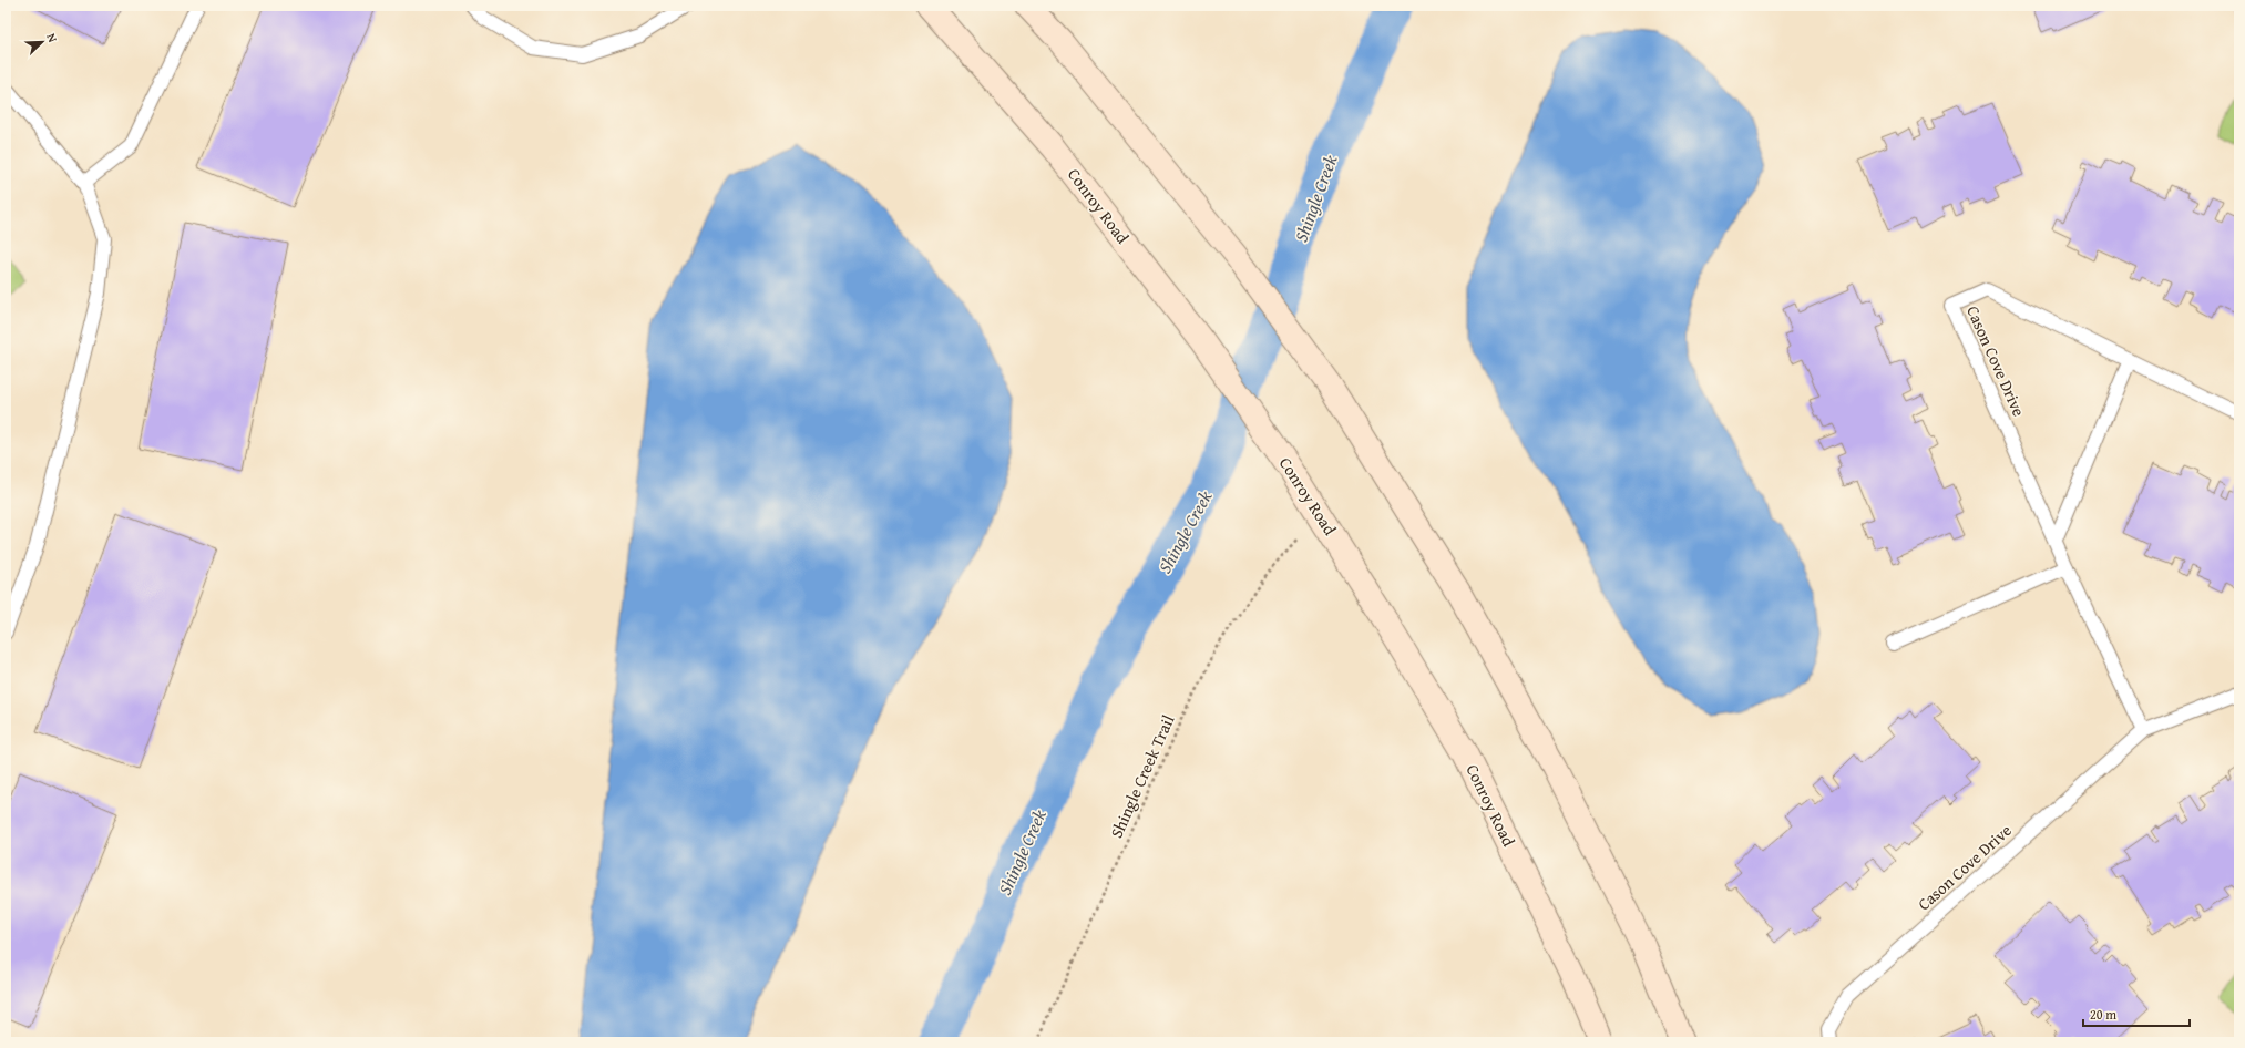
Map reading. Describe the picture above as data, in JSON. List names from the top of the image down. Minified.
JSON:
{"streets":{"main road":["Conroy Road"],"lane":["Cason Cove Drive"],"path":["Shingle Creek Trail"]},"water":["Shingle Creek"],"scale_bar":"20 m","north":"top right"}
